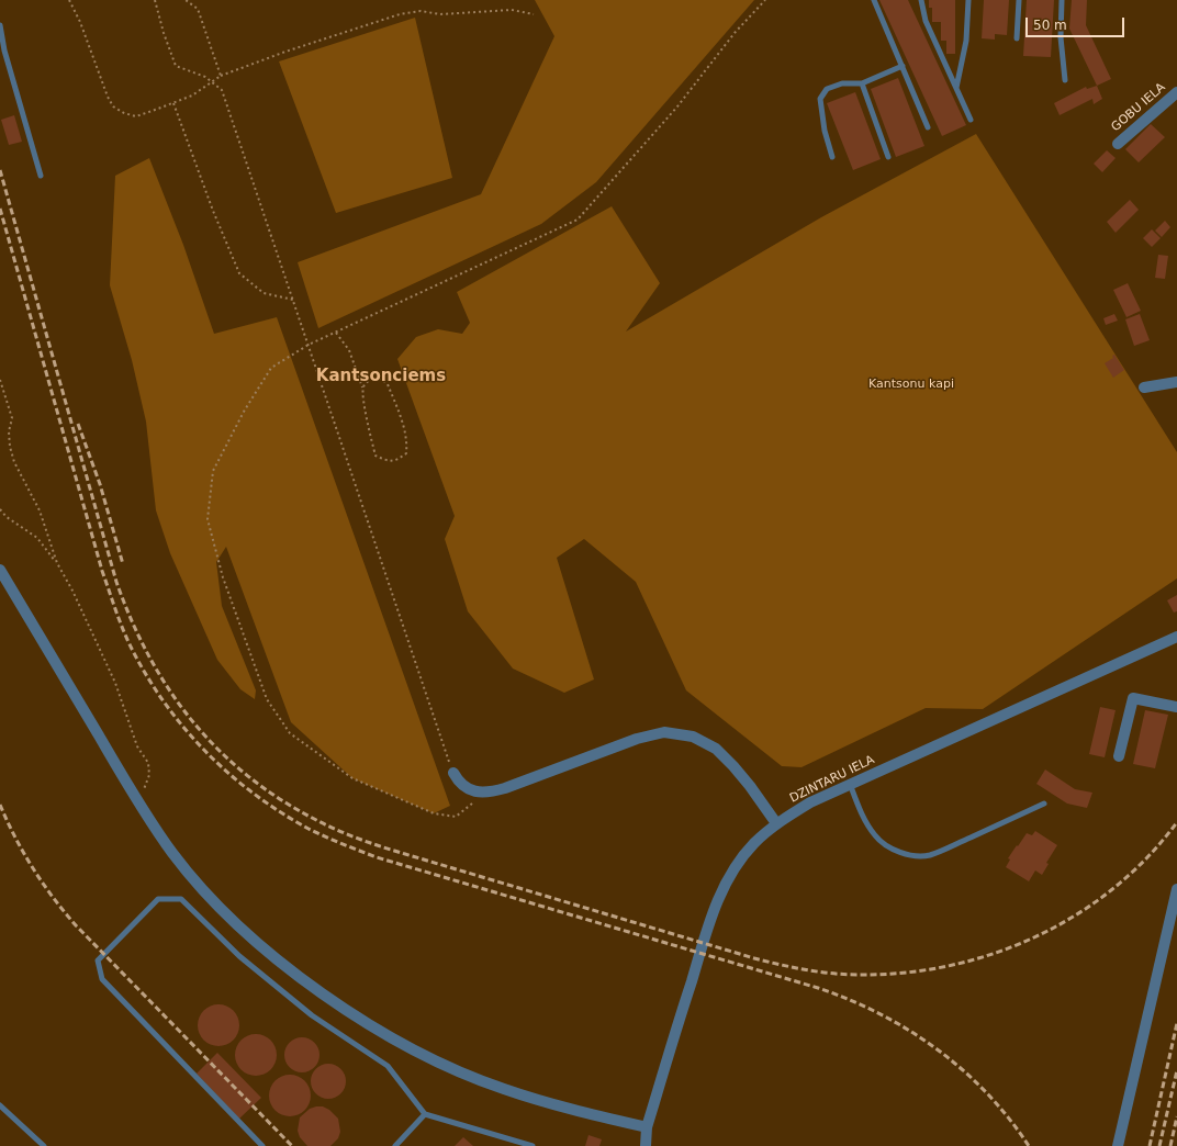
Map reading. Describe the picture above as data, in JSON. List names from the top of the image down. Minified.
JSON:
{"streets":{"street":["GOBU IELA","DZINTARU IELA"]},"districts":["Kantsonciems"],"parks":["Kantsonu kapi"],"scale_bar":"50 m"}
